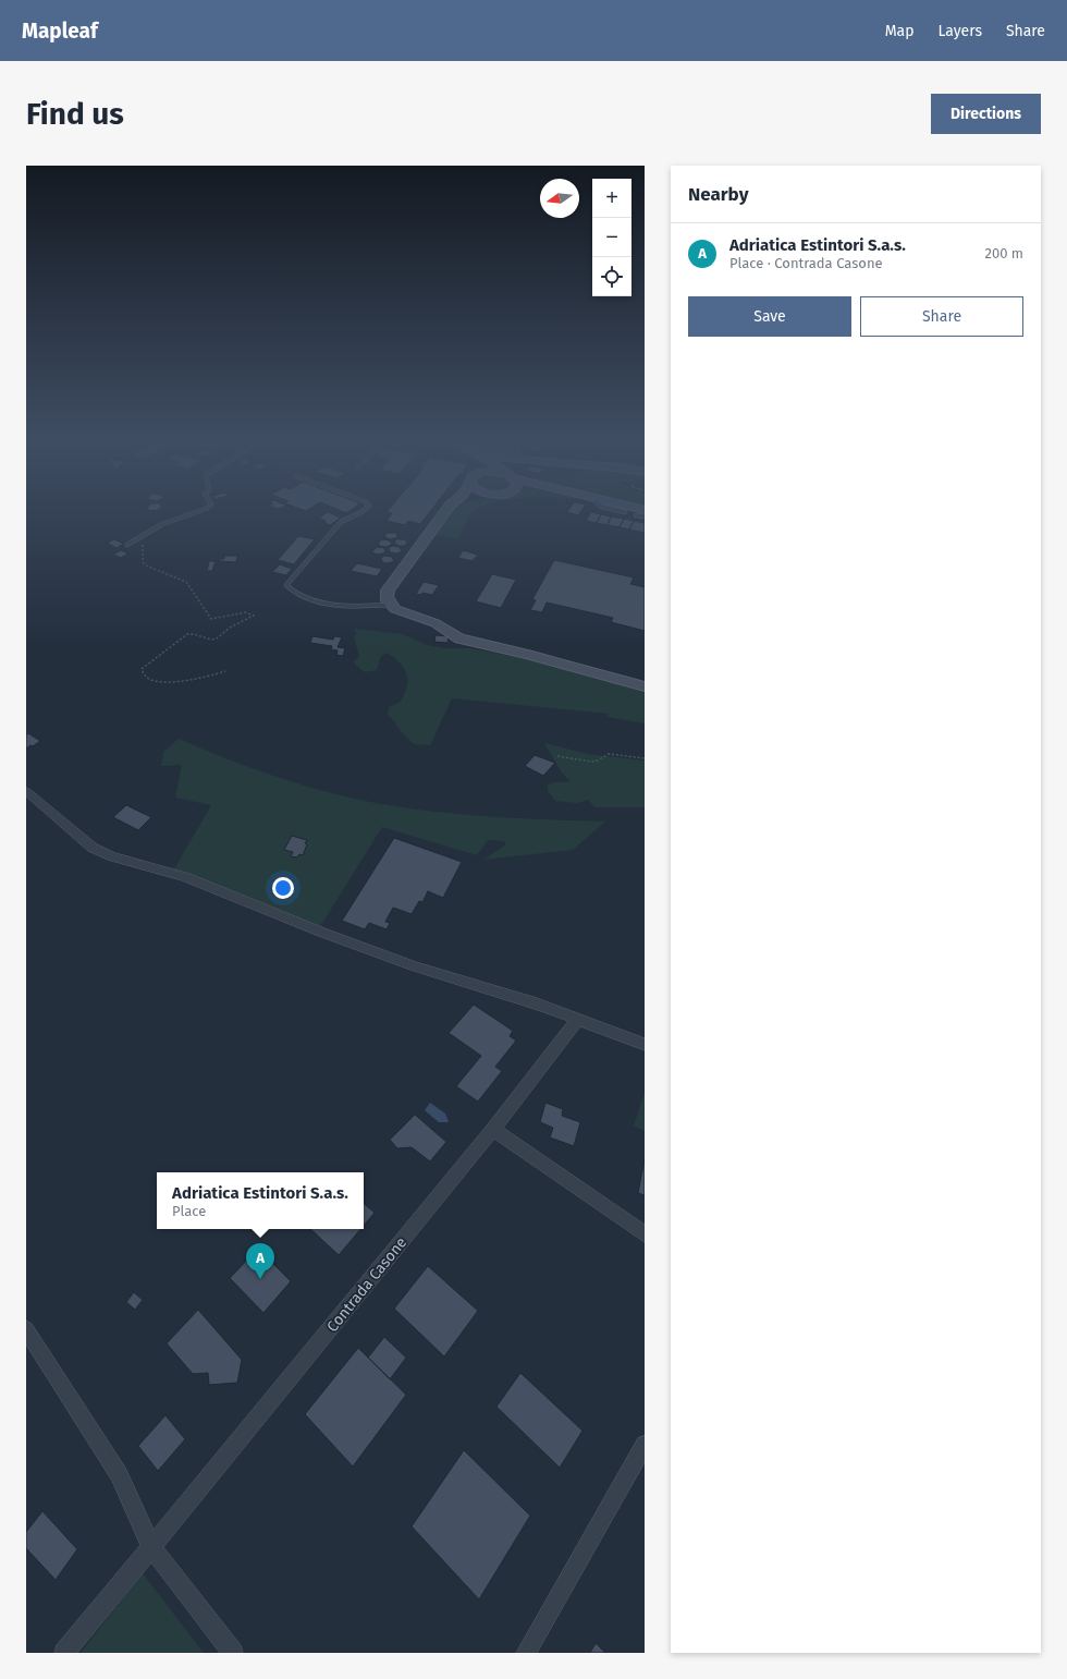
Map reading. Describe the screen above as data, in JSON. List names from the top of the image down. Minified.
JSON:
{"streets":{"street":["Contrada Casone"]},"north":"left","page":{"header":"Mapleaf","nav":["Map","Layers","Share"],"buttons":["Directions",["Save","Share"]],"title":"Find us","heading":"Nearby","map_buttons":["+","−"],"list":[{"mark":"A","name":"Adriatica Estintori S.a.s.","note":"Place · Contrada Casone","value":"200 m"}],"popup":["Adriatica Estintori S.a.s.","Place"],"pins":"A"}}
